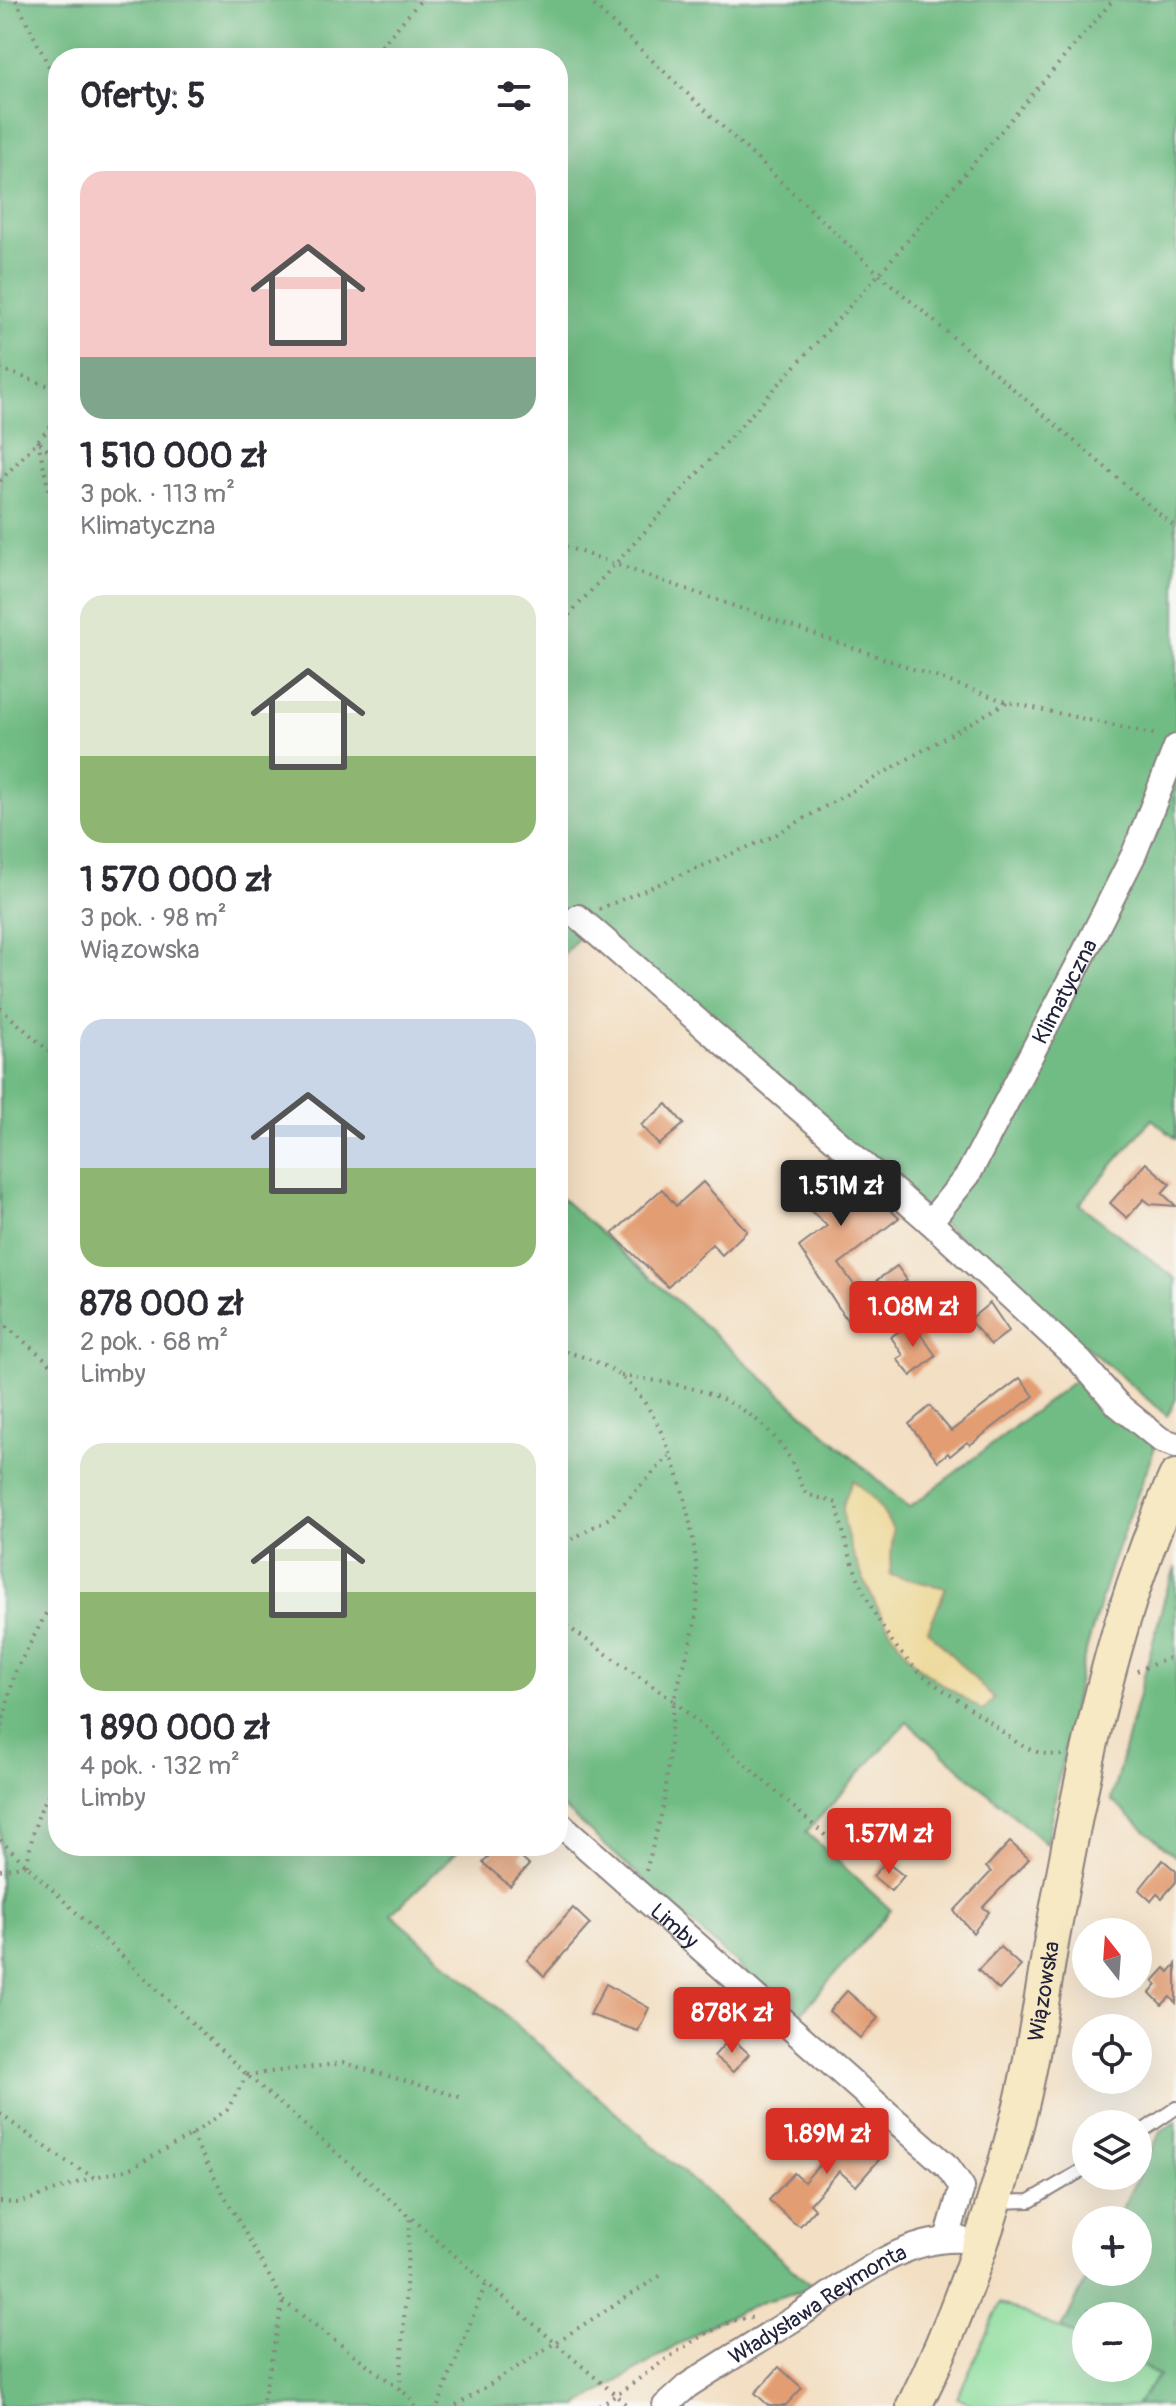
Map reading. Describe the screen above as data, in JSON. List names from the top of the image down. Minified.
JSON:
{"streets":{"main road":["Wiązowska"],"street":["Klimatyczna","Limby","Władysława Reymonta"]},"crossings":[["Limby","Władysława Reymonta"],["Wiązowska","Władysława Reymonta"]],"north":"top","page":{"heading":"Oferty: 5","list":[{"name":"1 510 000 zł","note":"3 pok. · 113 m² · Klimatyczna"},{"name":"1 570 000 zł","note":"3 pok. · 98 m² · Wiązowska"},{"name":"878 000 zł","note":"2 pok. · 68 m² · Limby"},{"name":"1 890 000 zł","note":"4 pok. · 132 m² · Limby"}],"price":["1.51M zł","1.08M zł","1.57M zł","878K zł","1.89M zł"],"map_buttons":["+","−"]}}
